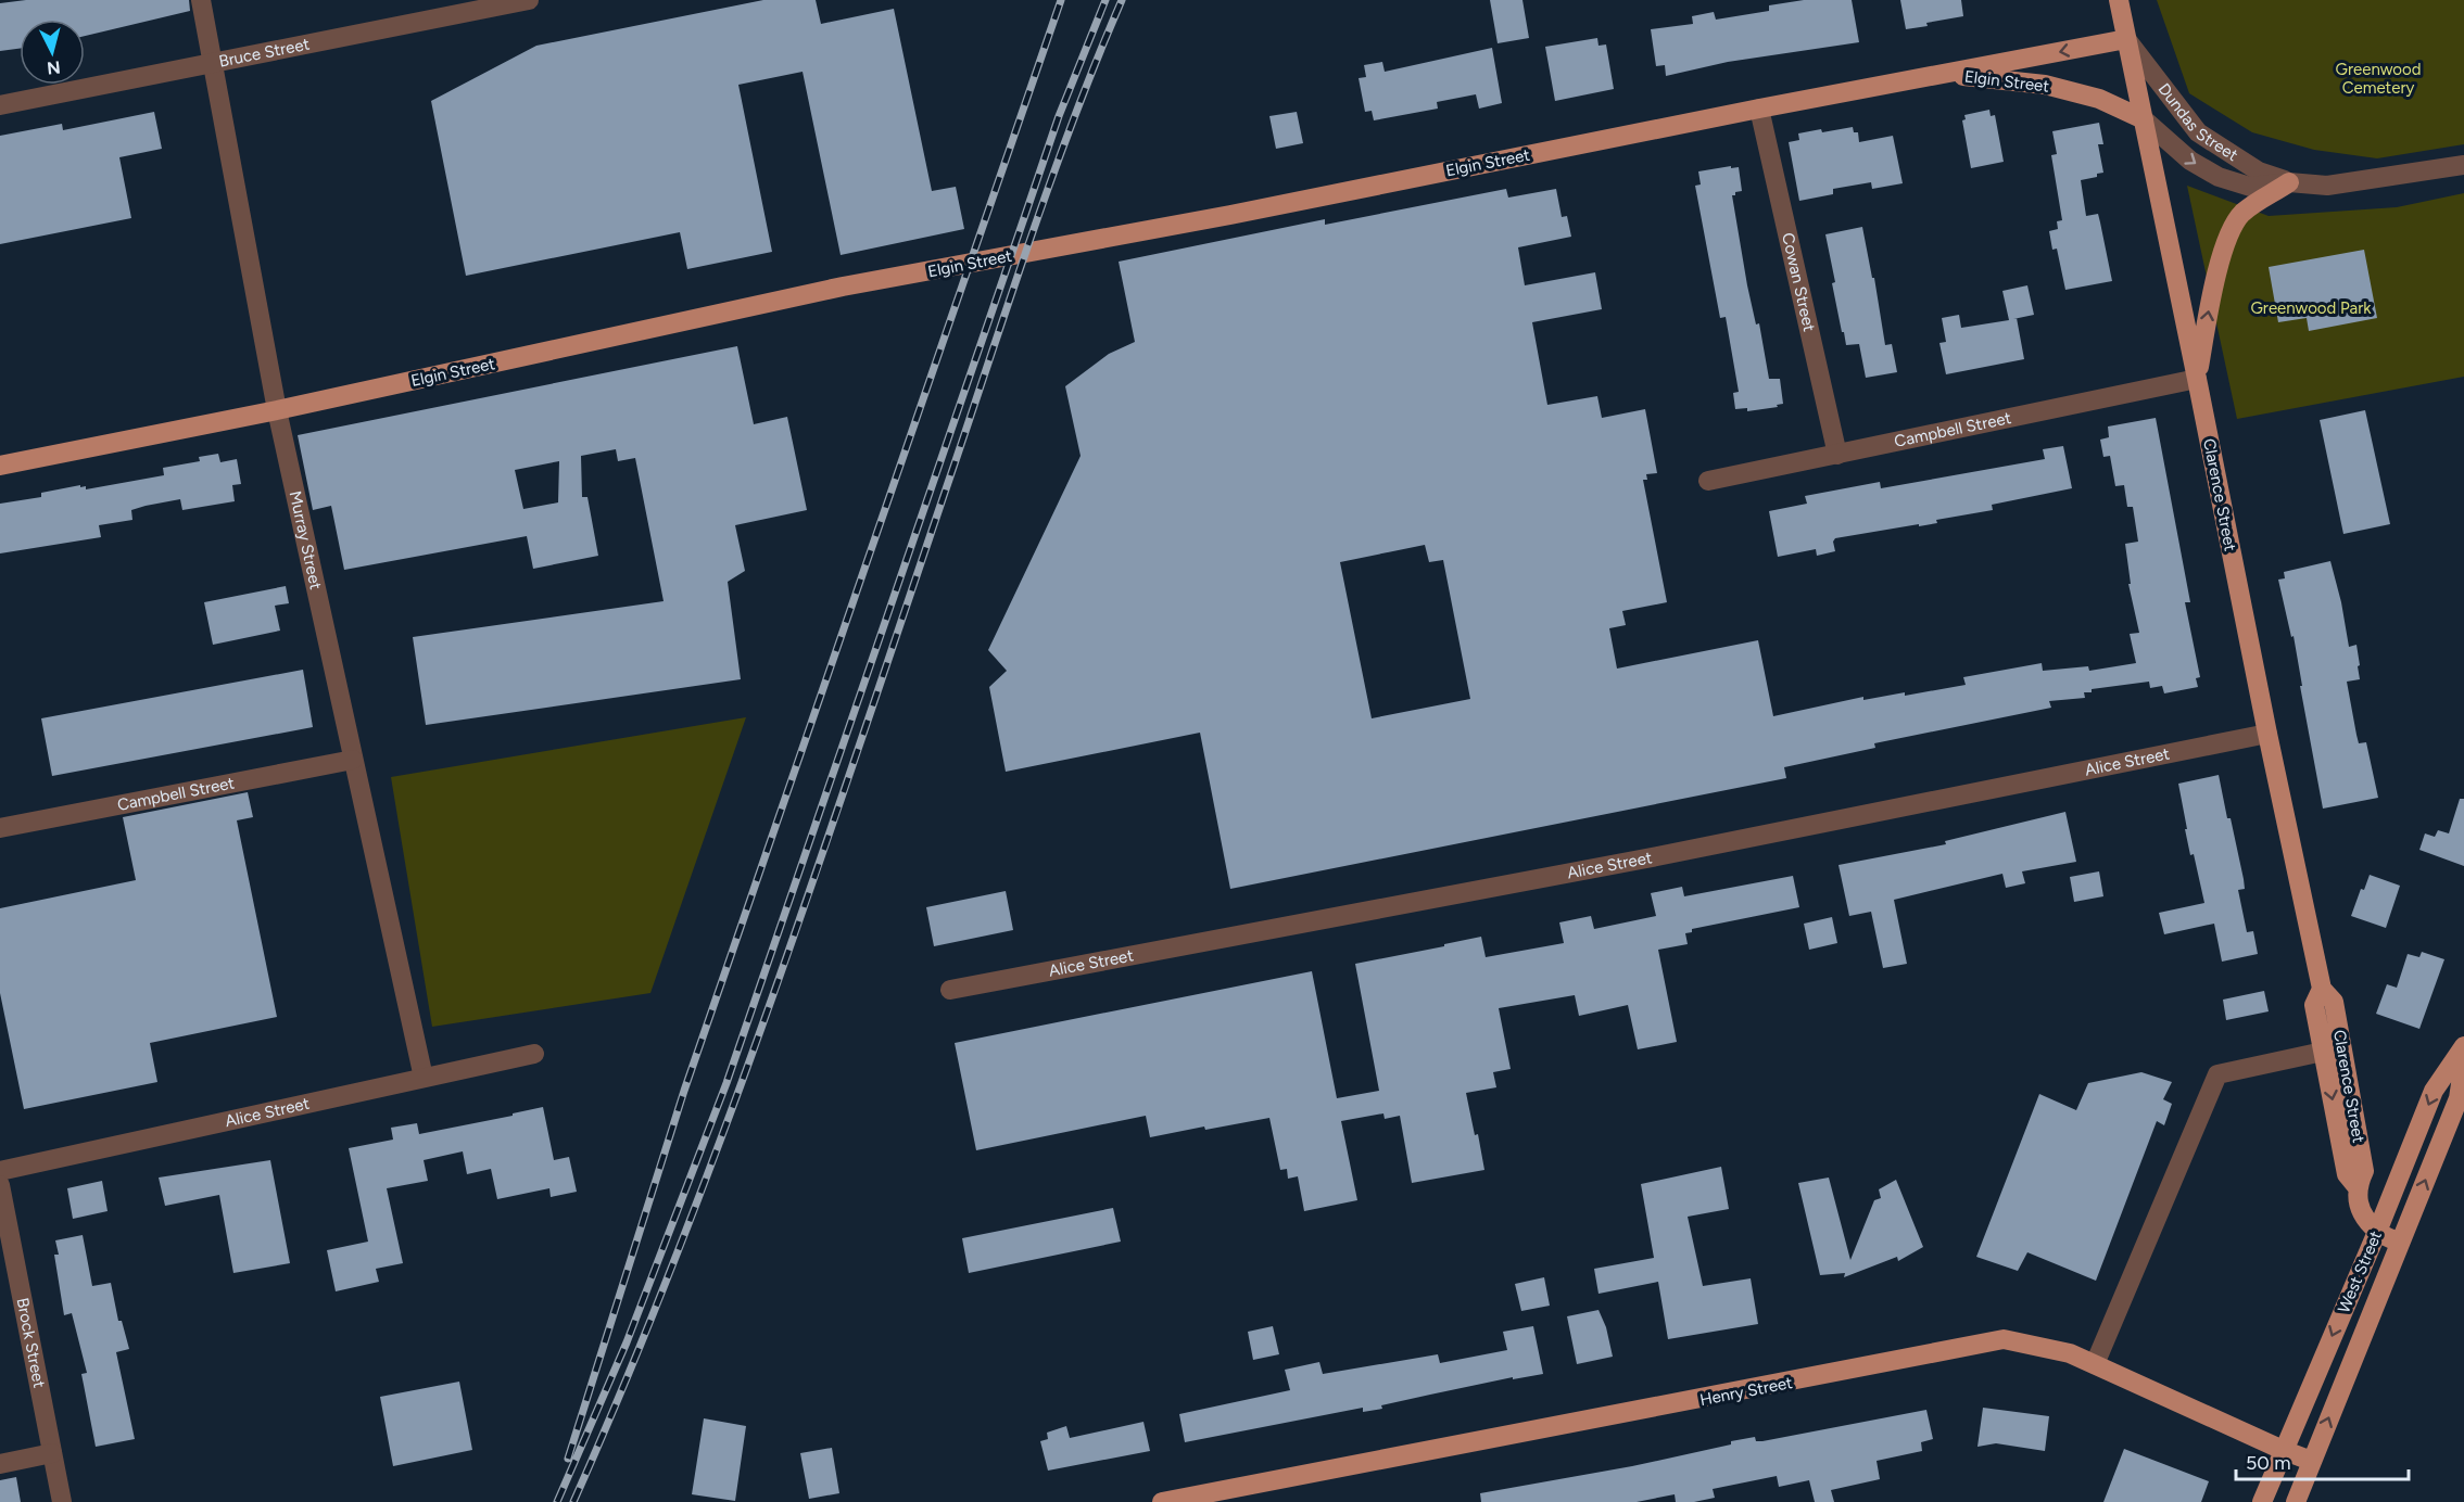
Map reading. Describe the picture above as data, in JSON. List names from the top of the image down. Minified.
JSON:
{"streets":{"main road":["Elgin Street","Clarence Street","West Street","Henry Street"],"street":["Bruce Street","Dundas Street","Cowan Street","Campbell Street","Murray Street","Alice Street","Brock Street"]},"crossings":[["Bruce Street","Murray Street"],["Elgin Street","Dundas Street"],["Elgin Street","Cowan Street"],["Elgin Street","Clarence Street"],["Elgin Street","Murray Street"],["Dundas Street","Clarence Street"],["Cowan Street","Campbell Street"],["Campbell Street","Clarence Street"],["Campbell Street","Murray Street"],["Clarence Street","Alice Street"],["Clarence Street","West Street"],["Murray Street","Alice Street"],["West Street","Henry Street"]],"parks":["Greenwood Cemetery","Greenwood Park"],"scale_bar":"50 m","north":"bottom"}
